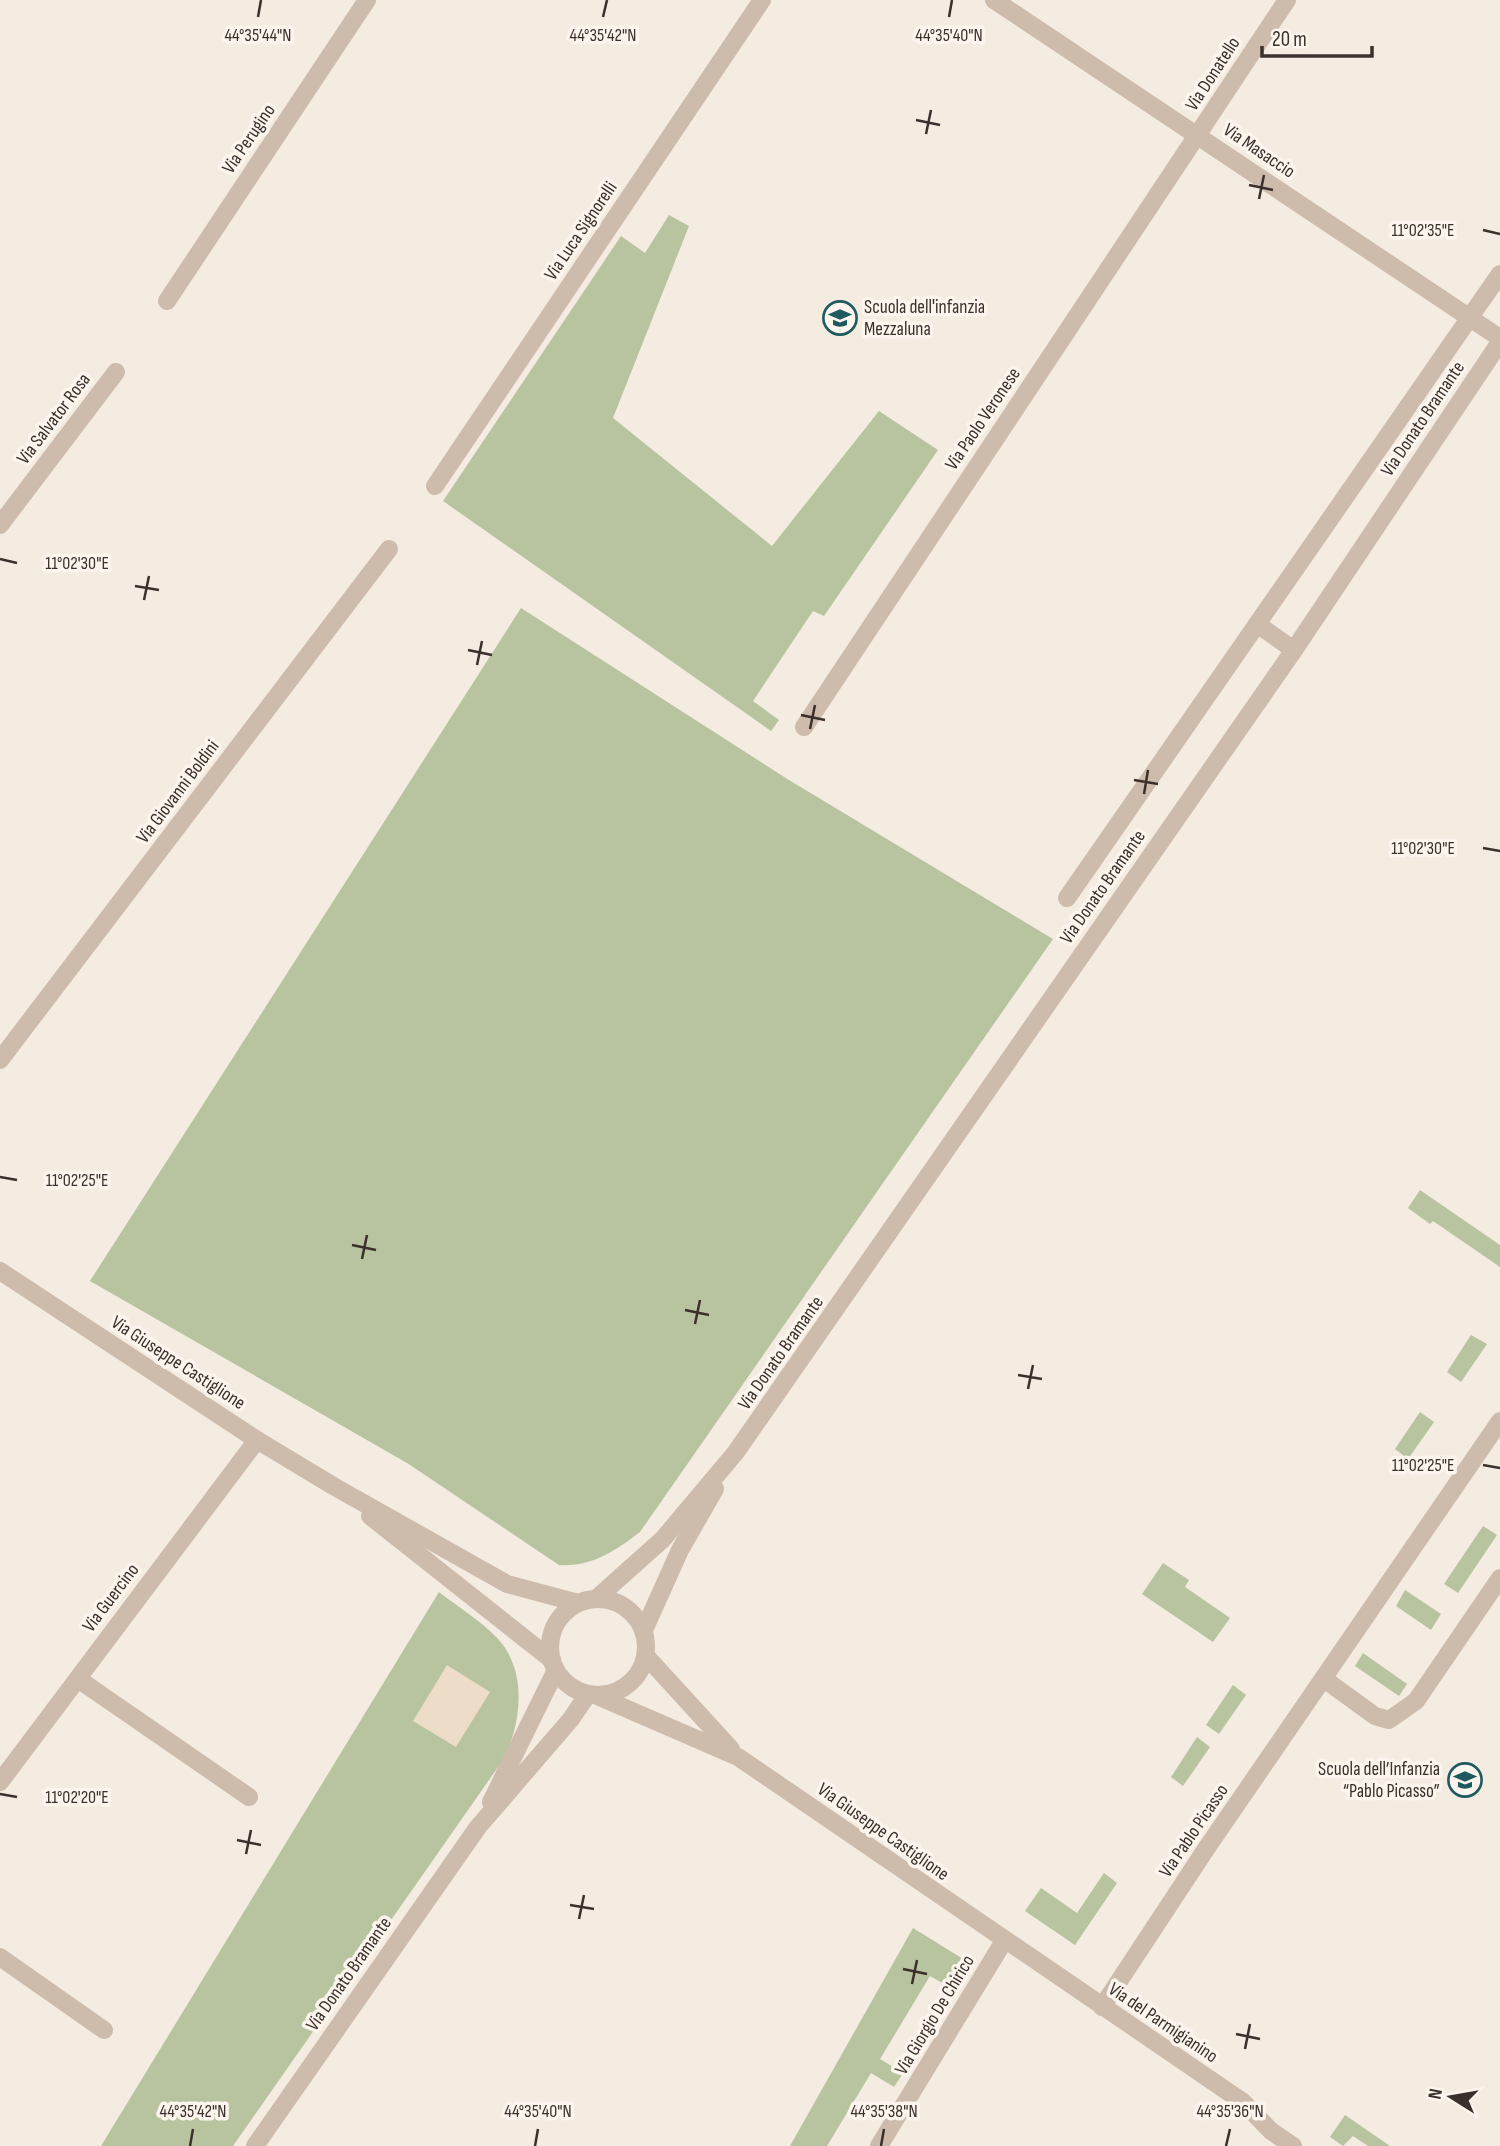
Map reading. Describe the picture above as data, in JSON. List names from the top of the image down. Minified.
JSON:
{"streets":{"street":["Via Donatello","Via Perugino","Via Masaccio","Via Luca Signorelli","Via Salvator Rosa","Via Paolo Veronese","Via Donato Bramante","Via Giovanni Boldini","Via Giuseppe Castiglione","Via Guercino","Via Pablo Picasso","Via Giorgio De Chirico","Via del Parmigianino"]},"crossings":[["Via Donatello","Via Masaccio"],["Via Donatello","Via Paolo Veronese"],["Via Masaccio","Via Paolo Veronese"],["Via Masaccio","Via Donato Bramante"],["Via Donato Bramante","Via Giuseppe Castiglione"],["Via Giuseppe Castiglione","Via Guercino"],["Via Giuseppe Castiglione","Via Giorgio De Chirico"],["Via Giuseppe Castiglione","Via del Parmigianino"],["Via Pablo Picasso","Via del Parmigianino"],["Via Giorgio De Chirico","Via del Parmigianino"]],"places":{"school or university":["Scuola dell'infanzia Mezzaluna","Scuola dell’Infanzia “Pablo Picasso”"]},"scale_bar":"20 m","north":"left","coordinates":["44°35'44\"N","44°35'42\"N","44°35'40\"N","11°02'35\"E","11°02'30\"E","11°02'25\"E","11°02'20\"E","44°35'38\"N","44°35'36\"N"]}
